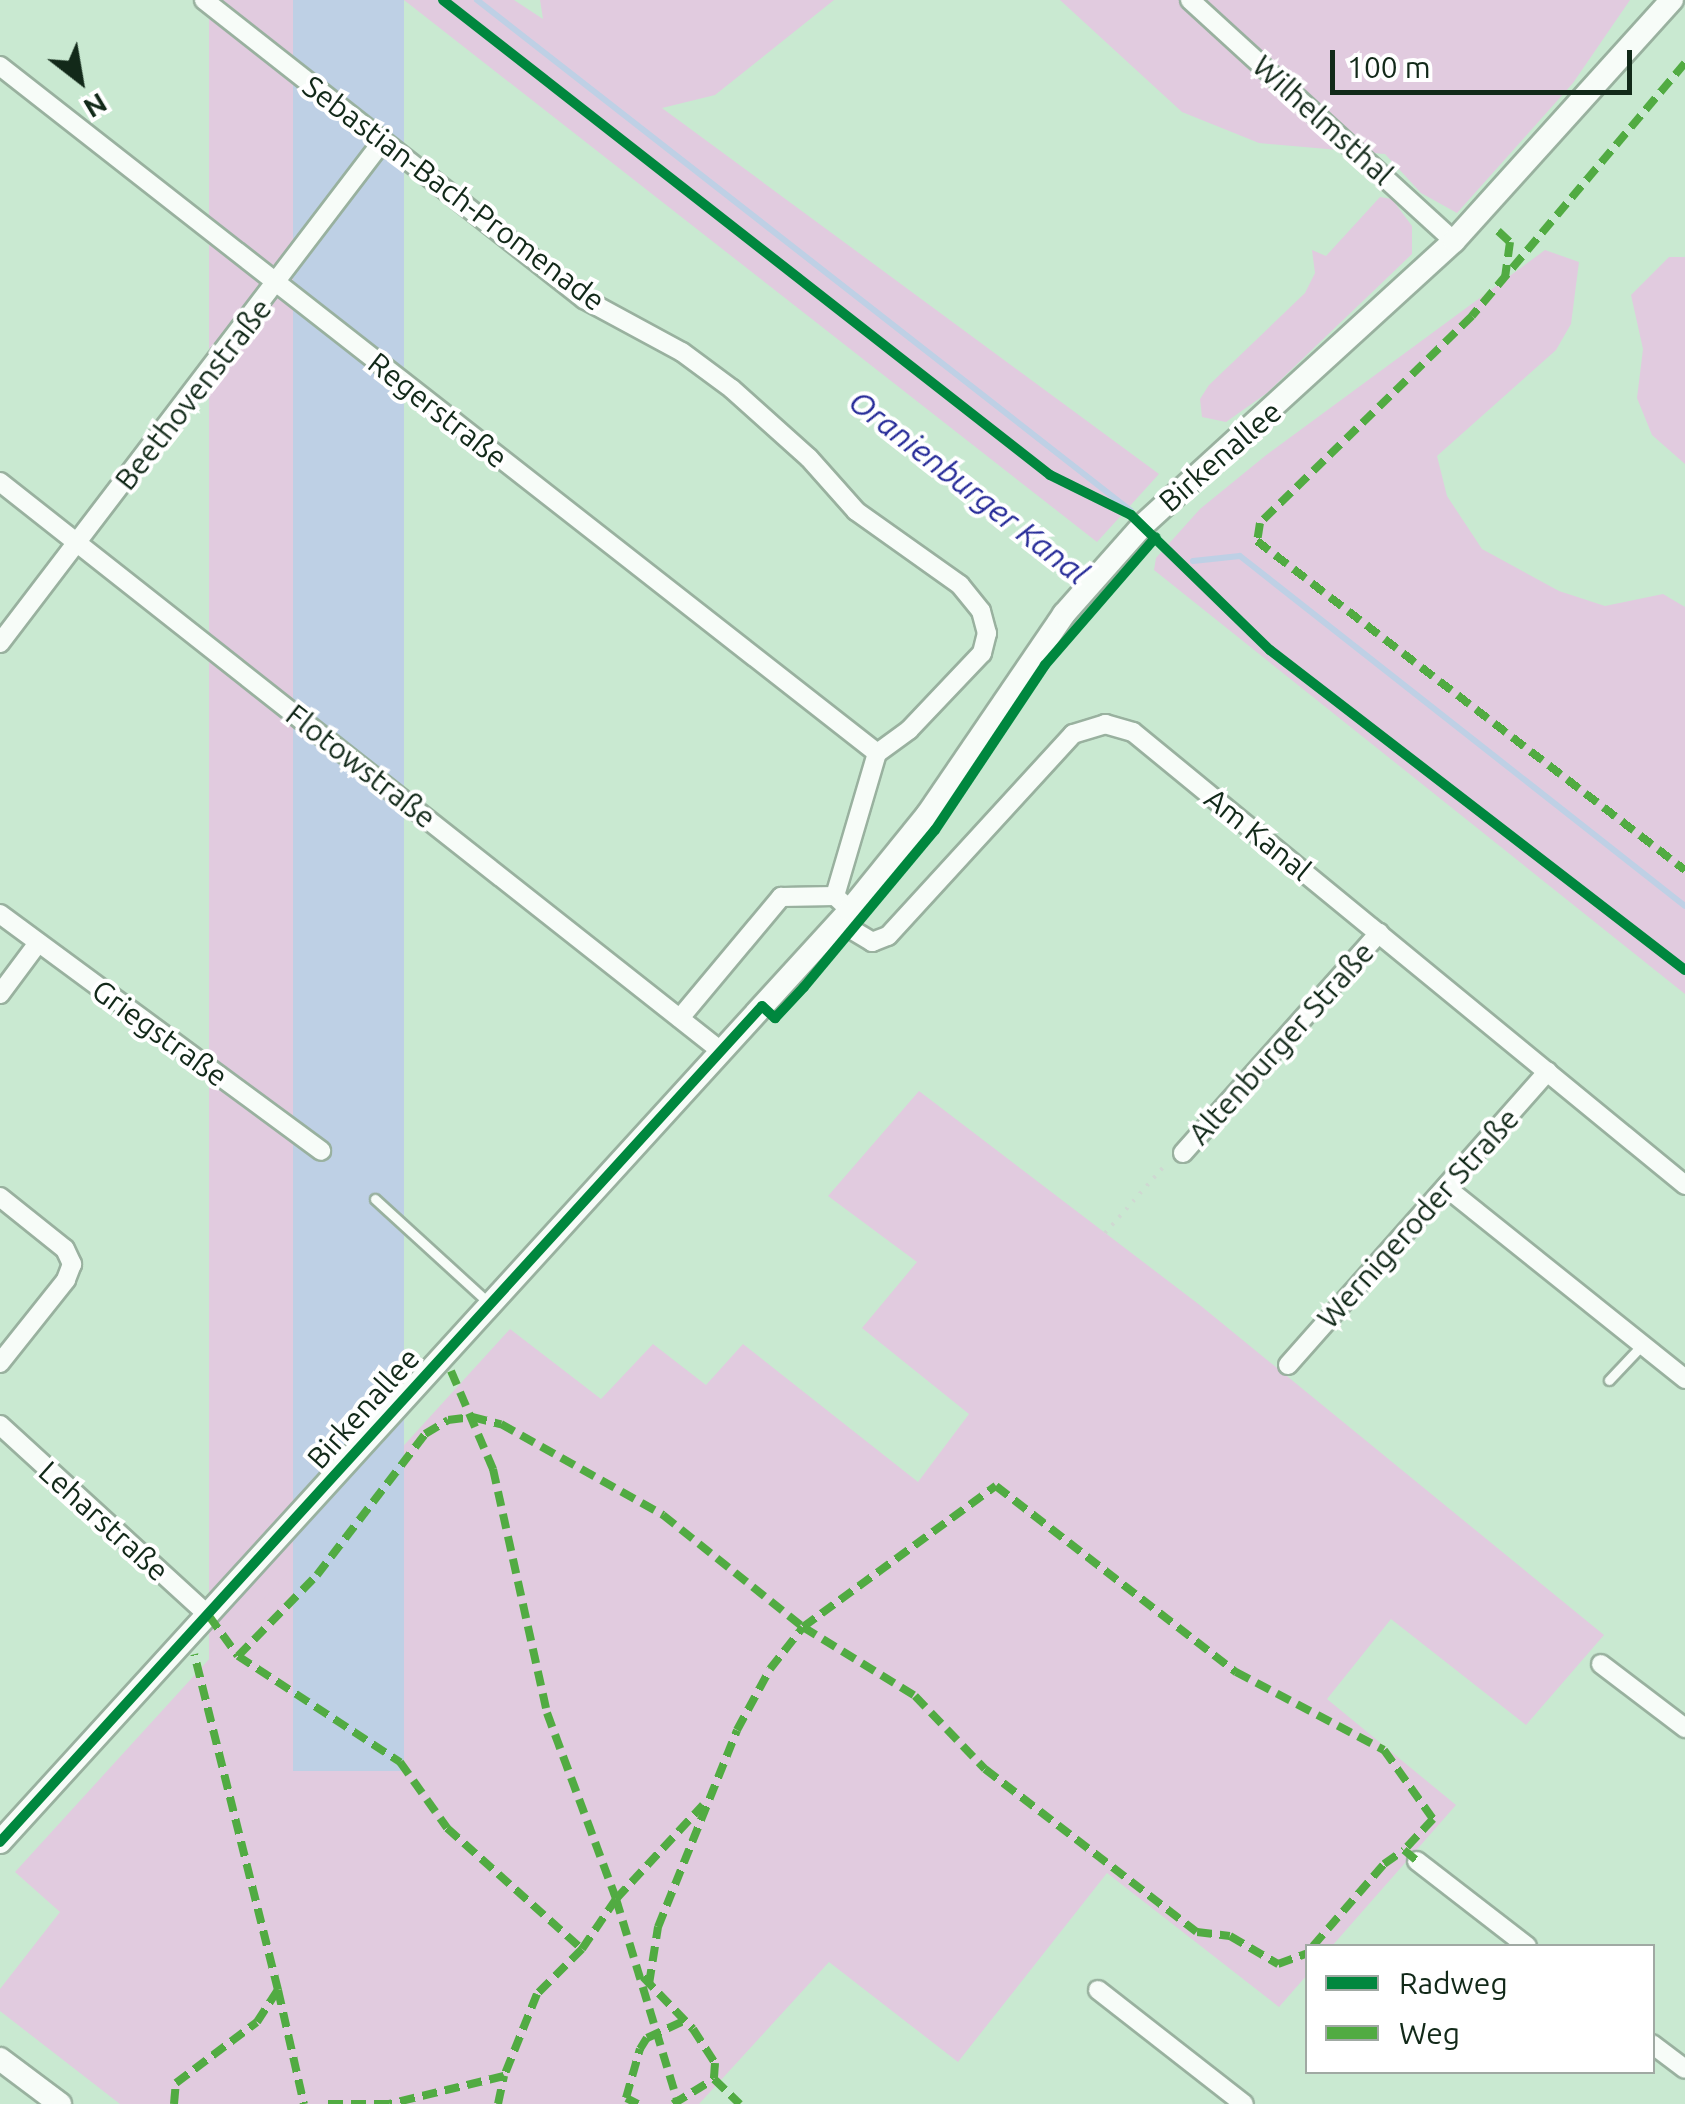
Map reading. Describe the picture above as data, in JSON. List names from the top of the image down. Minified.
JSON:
{"streets":{"street":["Wilhelmsthal","Sebastian-Bach-Promenade","Beethovenstraße","Regerstraße","Birkenallee","Flotowstraße","Am Kanal","Griegstraße","Altenburger Straße","Wernigeroder Straße","Leharstraße"]},"crossings":[["Wilhelmsthal","Birkenallee"],["Sebastian-Bach-Promenade","Beethovenstraße"],["Sebastian-Bach-Promenade","Regerstraße"],["Beethovenstraße","Regerstraße"],["Beethovenstraße","Flotowstraße"],["Birkenallee","Flotowstraße"],["Birkenallee","Am Kanal"],["Birkenallee","Leharstraße"],["Am Kanal","Altenburger Straße"],["Am Kanal","Wernigeroder Straße"]],"water":["Oranienburger Kanal"],"legend":["Radweg","Weg"],"scale_bar":"100 m","north":"bottom right"}
